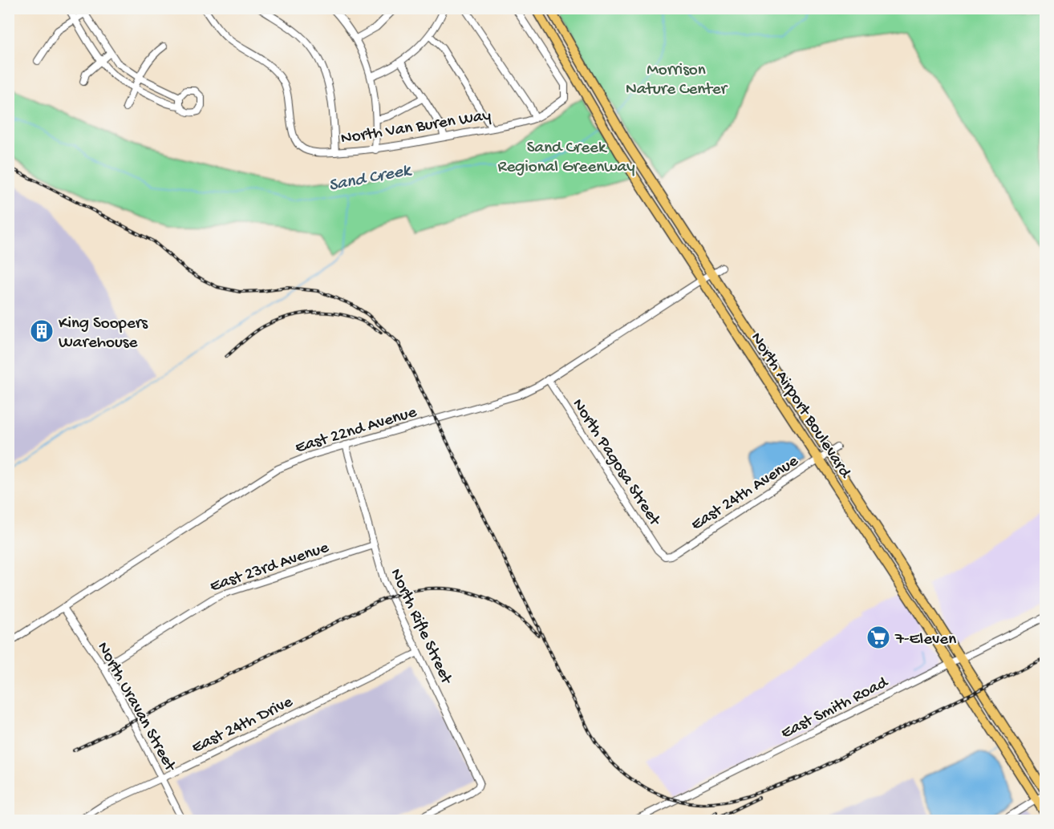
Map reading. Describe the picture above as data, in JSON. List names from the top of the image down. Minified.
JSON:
{"streets":{"main road":["North Airport Boulevard"],"street":["North Van Buren Way","East 22nd Avenue","North Pagosa Street","East 24th Avenue","East 23rd Avenue","North Rifle Street","North Uravan Street","East Smith Road","East 24th Drive"]},"crossings":[["North Airport Boulevard","East 22nd Avenue"],["North Airport Boulevard","East 24th Avenue"],["North Airport Boulevard","East Smith Road"],["East 22nd Avenue","North Pagosa Street"],["East 22nd Avenue","North Rifle Street"],["East 22nd Avenue","North Uravan Street"],["North Pagosa Street","East 24th Avenue"],["East 23rd Avenue","North Rifle Street"],["East 23rd Avenue","North Uravan Street"],["North Rifle Street","East 24th Drive"],["North Uravan Street","East 24th Drive"]],"water":["Sand Creek"],"parks":["Morrison Nature Center","Sand Creek Regional Greenway"],"places":{"building":["King Soopers Warehouse"],"supermarket":["7-Eleven"]}}
